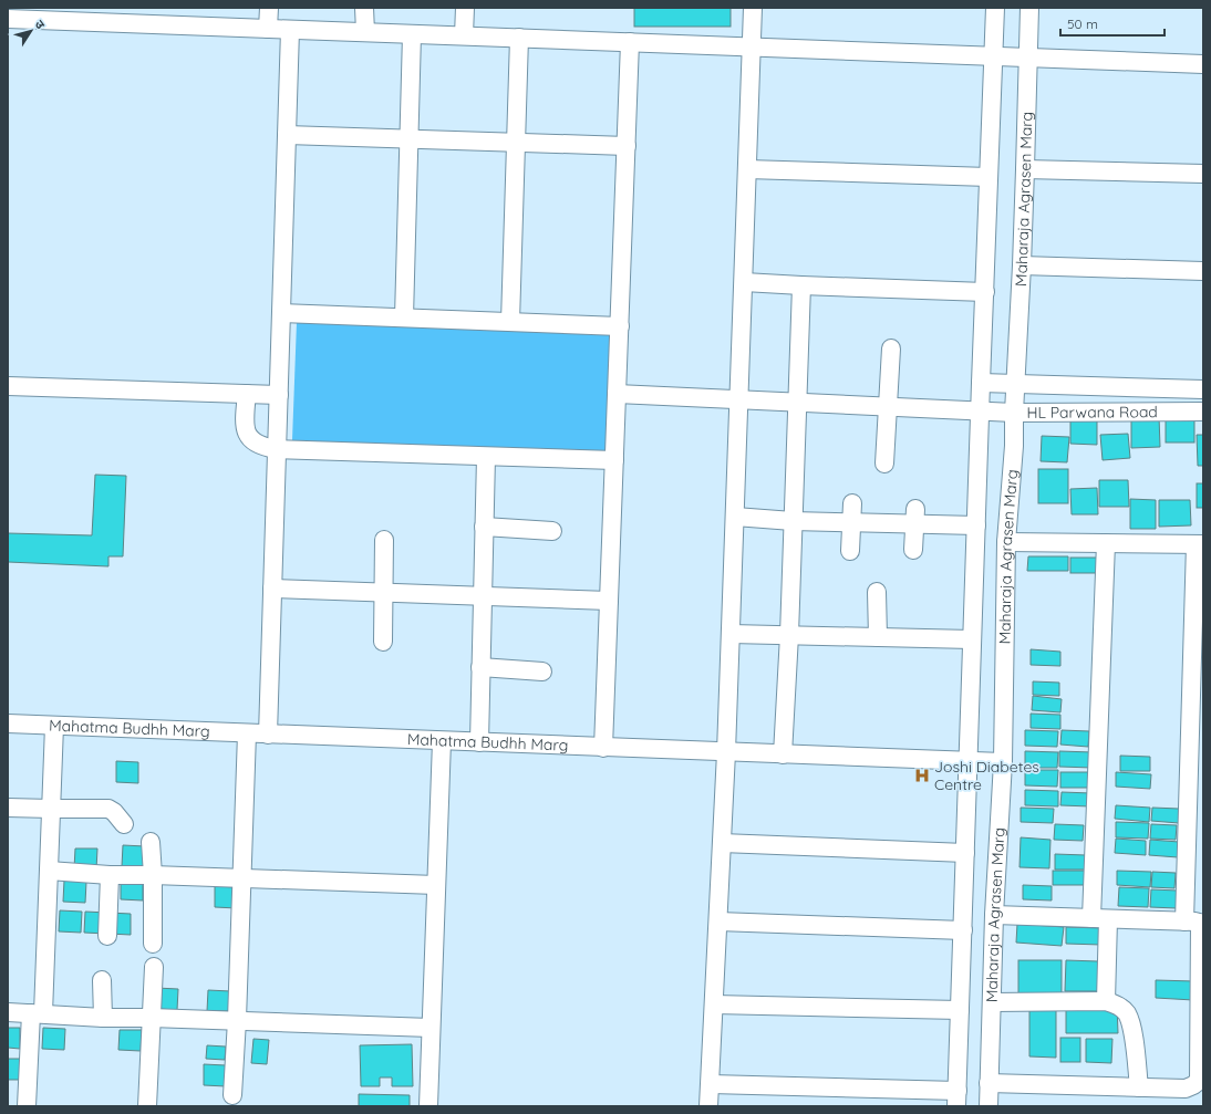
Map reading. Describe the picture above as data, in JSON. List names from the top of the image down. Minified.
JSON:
{"streets":{"street":["Maharaja Agrasen Marg","HL Parwana Road","Mahatma Budhh Marg"]},"crossings":[["Maharaja Agrasen Marg","HL Parwana Road"],["Maharaja Agrasen Marg","Mahatma Budhh Marg"]],"places":{"hospital":["Joshi Diabetes Centre"]},"scale_bar":"50 m","north":"top right"}
